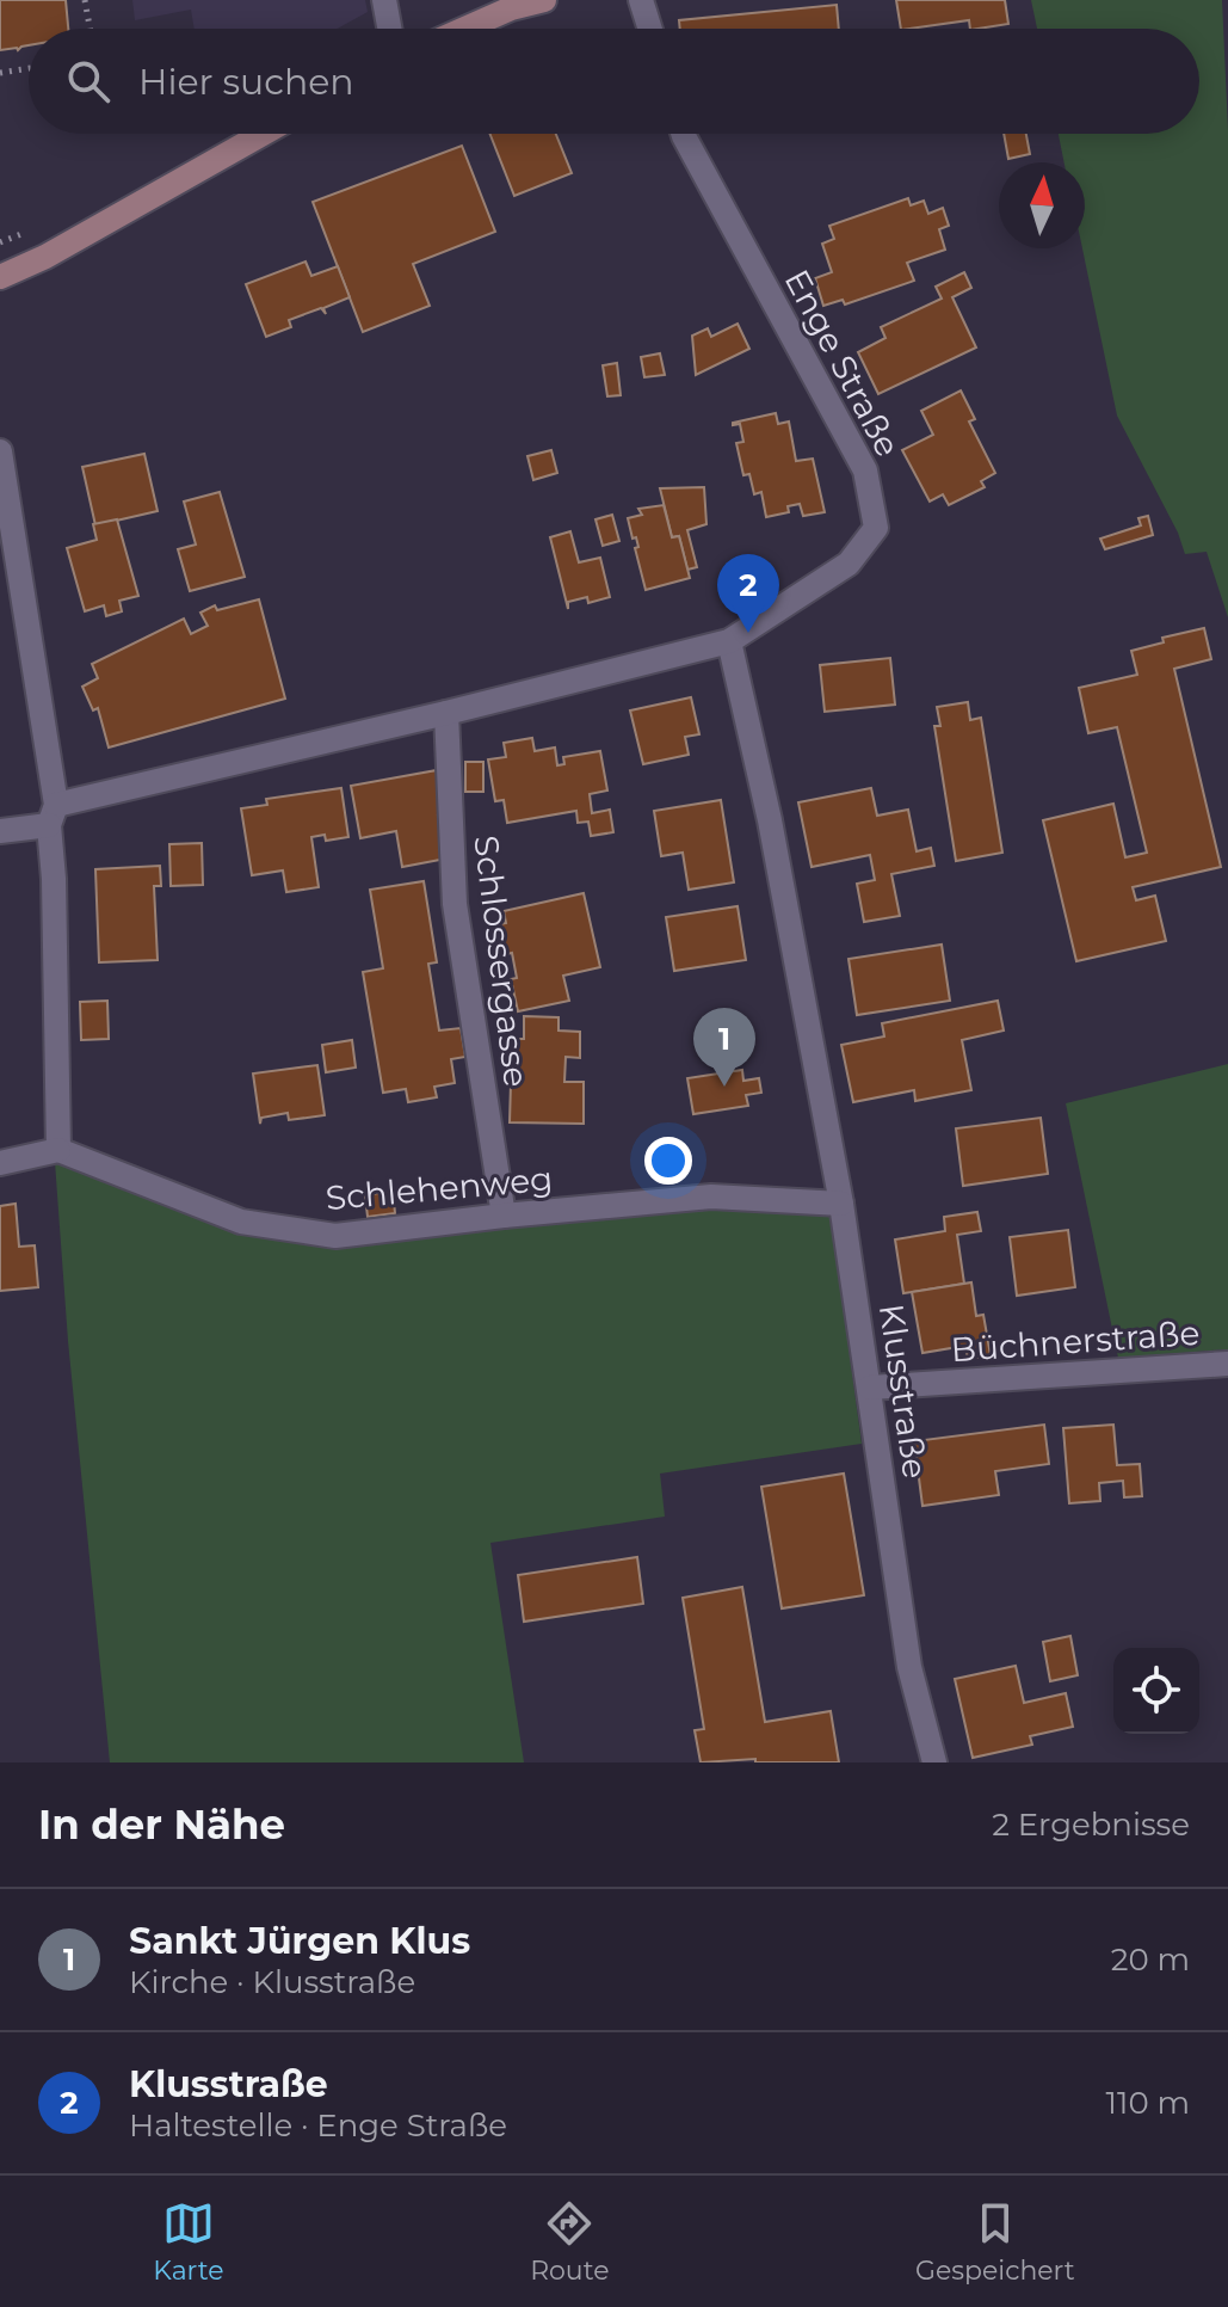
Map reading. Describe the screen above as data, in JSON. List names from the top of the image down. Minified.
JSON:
{"streets":{"street":["Enge Straße","Schlossergasse","Schlehenweg","Büchnerstraße","Klusstraße"]},"crossings":[["Enge Straße","Klusstraße"],["Schlossergasse","Schlehenweg"],["Schlehenweg","Klusstraße"],["Büchnerstraße","Klusstraße"]],"north":"top","page":{"search":"Hier suchen","pins":["2","1"],"heading":["In der Nähe","2 Ergebnisse"],"list":[{"mark":"1","name":"Sankt Jürgen Klus","note":"Kirche · Klusstraße","value":"20 m"},{"mark":"2","name":"Klusstraße","note":"Haltestelle · Enge Straße","value":"110 m"}],"nav":["Karte","Route","Gespeichert"]}}
